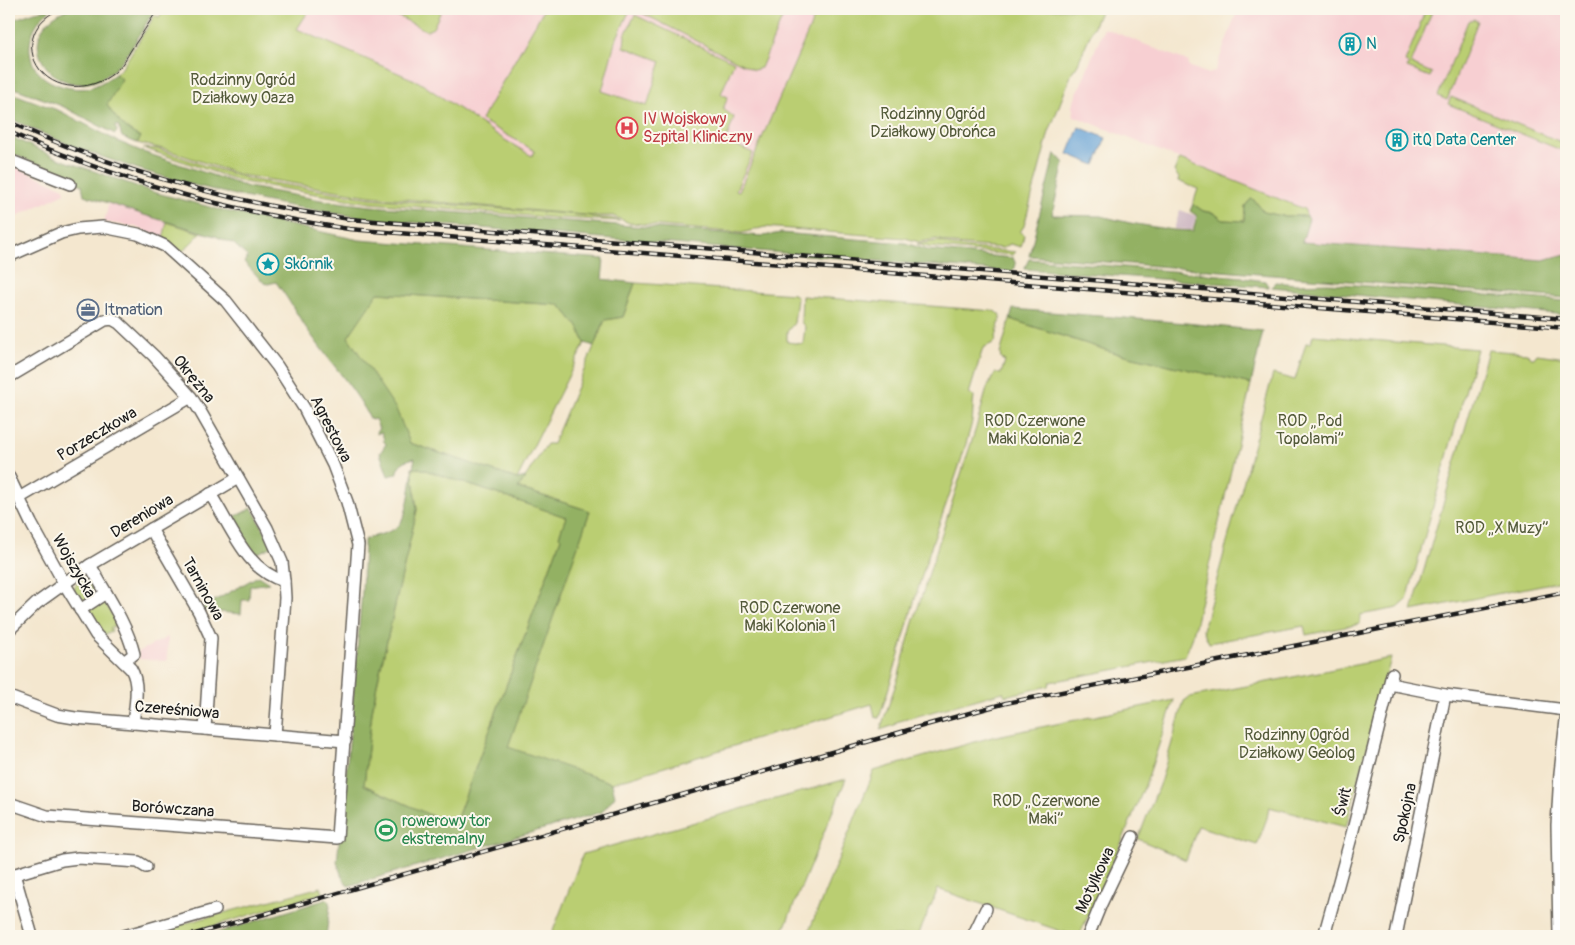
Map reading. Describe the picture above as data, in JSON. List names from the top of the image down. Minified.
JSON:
{"streets":{"street":["Okrężna","Agrestowa","Porzeczkowa","Dereniowa","Wojszycka","Tarninowa","Czereśniowa","Świt","Borówczana","Spokojna","Motylkowa"]},"crossings":[["Okrężna","Porzeczkowa"],["Okrężna","Dereniowa"],["Okrężna","Czereśniowa"],["Agrestowa","Czereśniowa"],["Agrestowa","Borówczana"],["Porzeczkowa","Wojszycka"],["Dereniowa","Wojszycka"],["Dereniowa","Tarninowa"],["Wojszycka","Czereśniowa"],["Tarninowa","Czereśniowa"],["Świt","Spokojna"]],"parks":["Rodzinny Ogród Działkowy Oaza","Rodzinny Ogród Działkowy Obrońca","ROD Czerwone Maki Kolonia 2","ROD „Pod Topolami”","ROD „X Muzy”","ROD Czerwone Maki Kolonia 1","Rodzinny Ogród Działkowy Geolog","ROD „Czerwone Maki”"],"places":{"building":["N","itQ Data Center"],"hospital":["IV Wojskowy Szpital Kliniczny"],"place":["Skórnik"],"office":["Itmation"],"sports":["rowerowy tor ekstremalny"]}}
